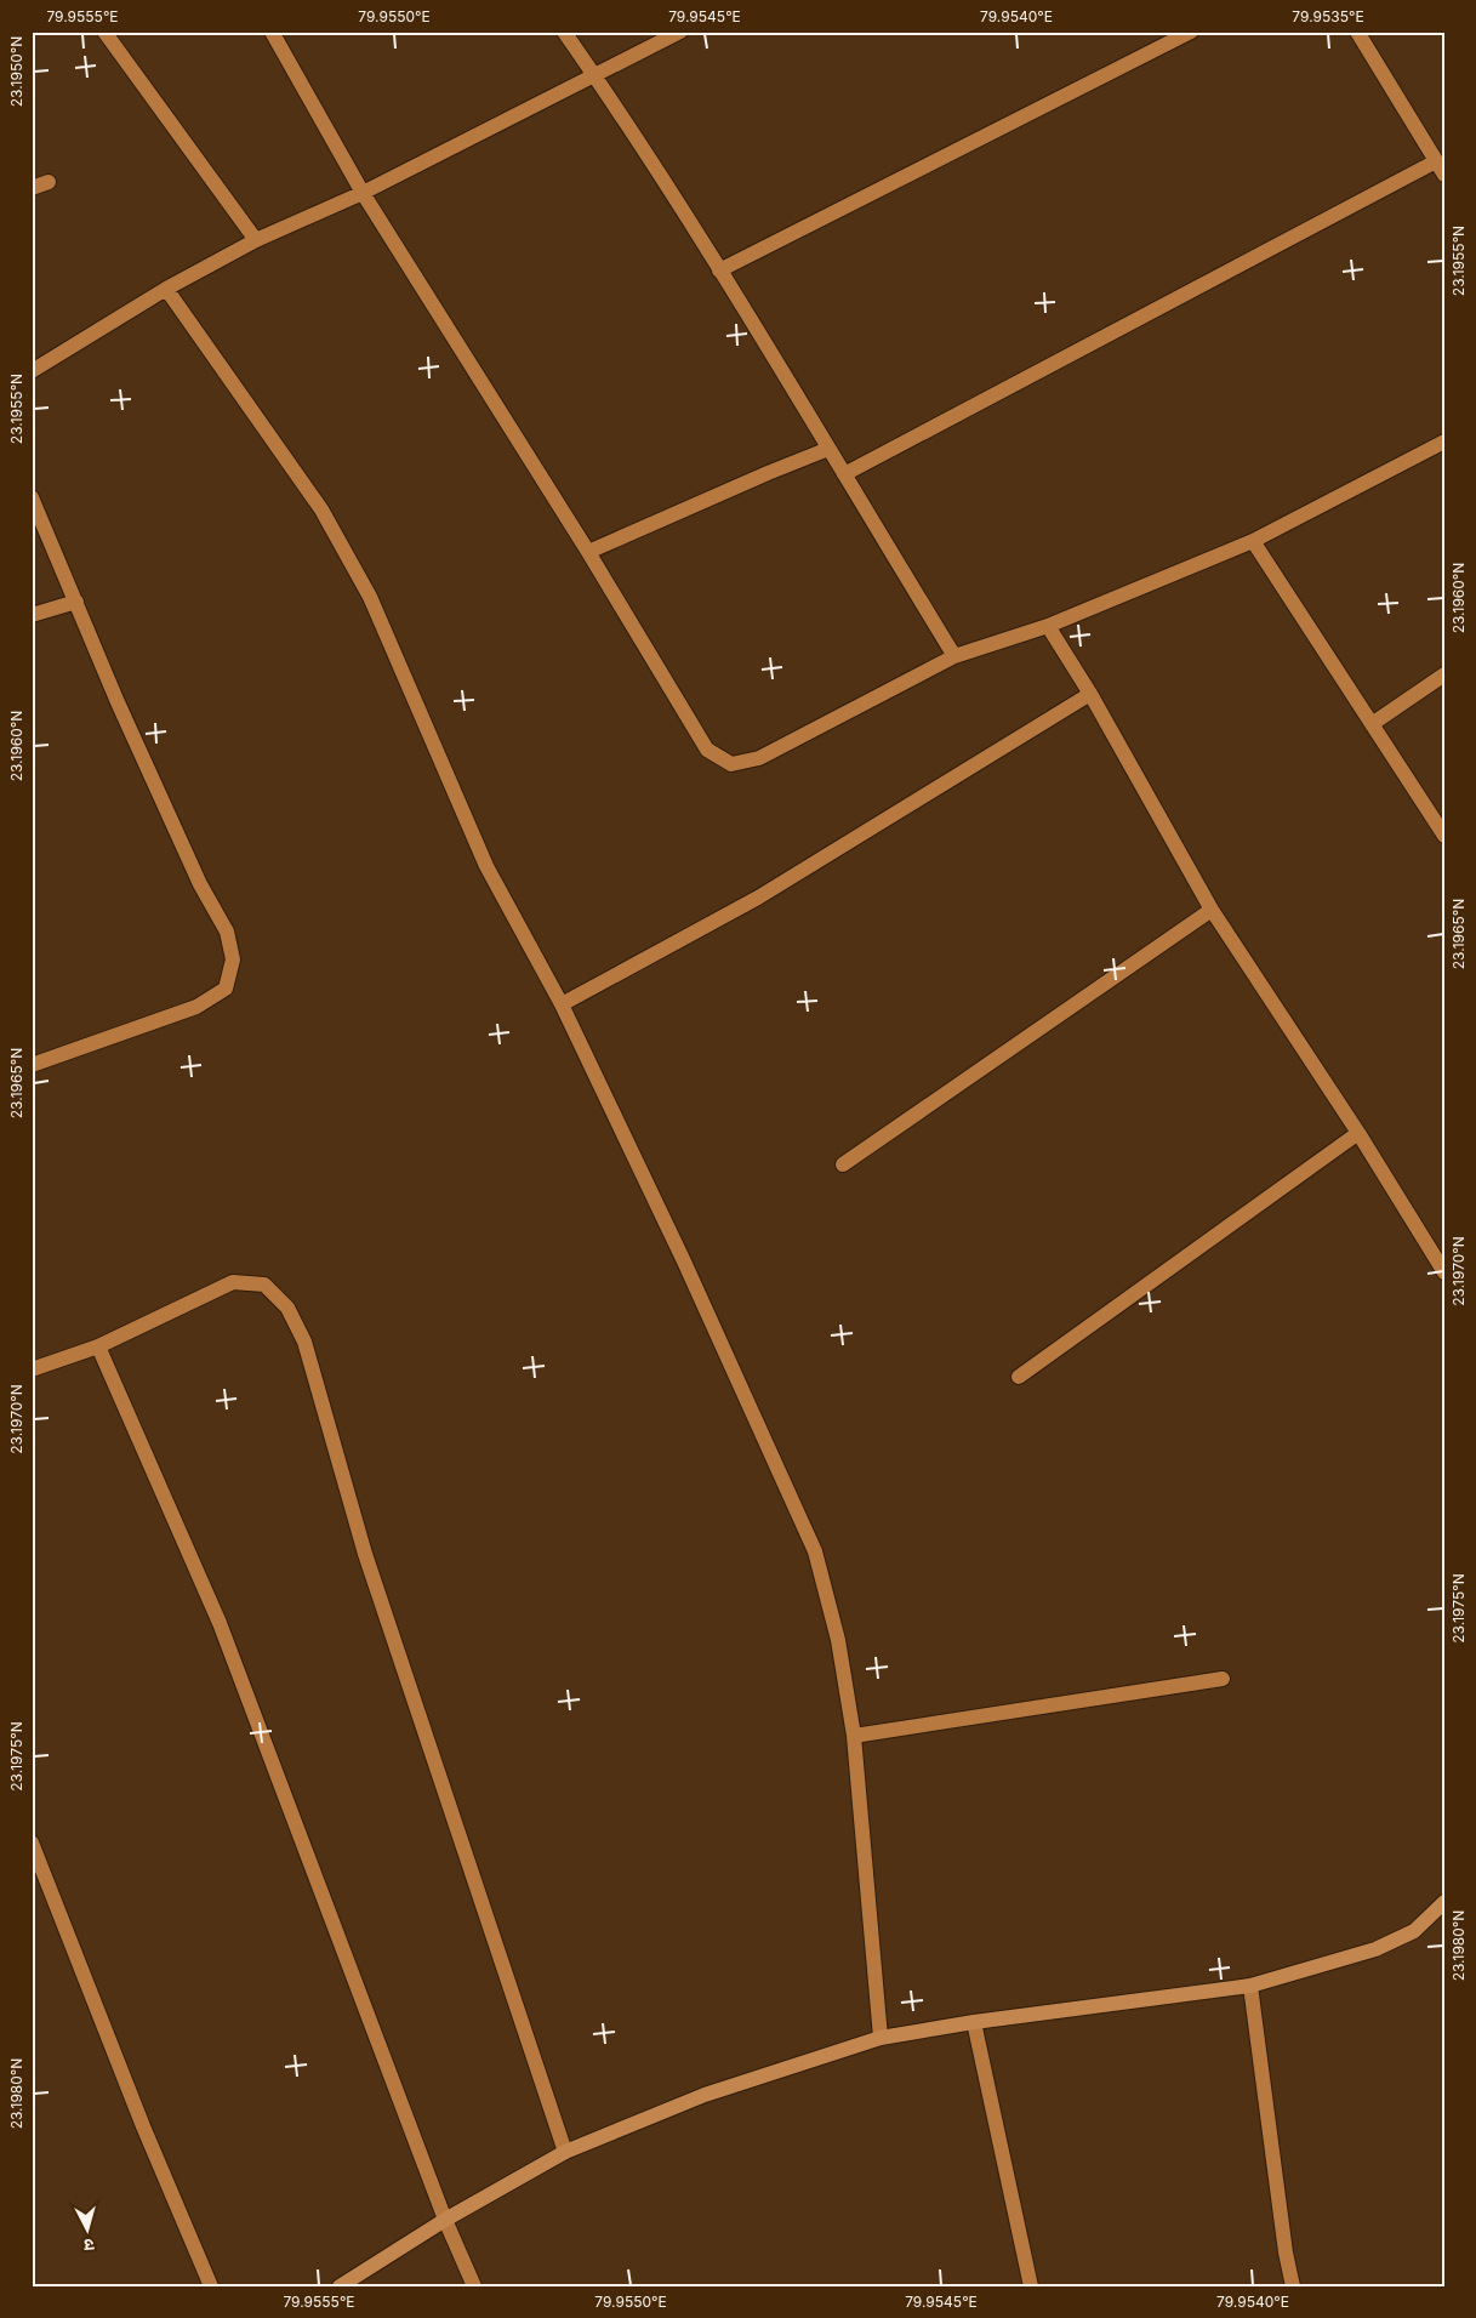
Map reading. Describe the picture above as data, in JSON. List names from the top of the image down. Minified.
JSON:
{"north":"bottom","coordinates":["79.9555°E","79.9550°E","79.9545°E","79.9540°E","79.9535°E","23.1950°N","23.1955°N","23.1960°N","23.1965°N","23.1970°N","23.1975°N","23.1980°N"]}
